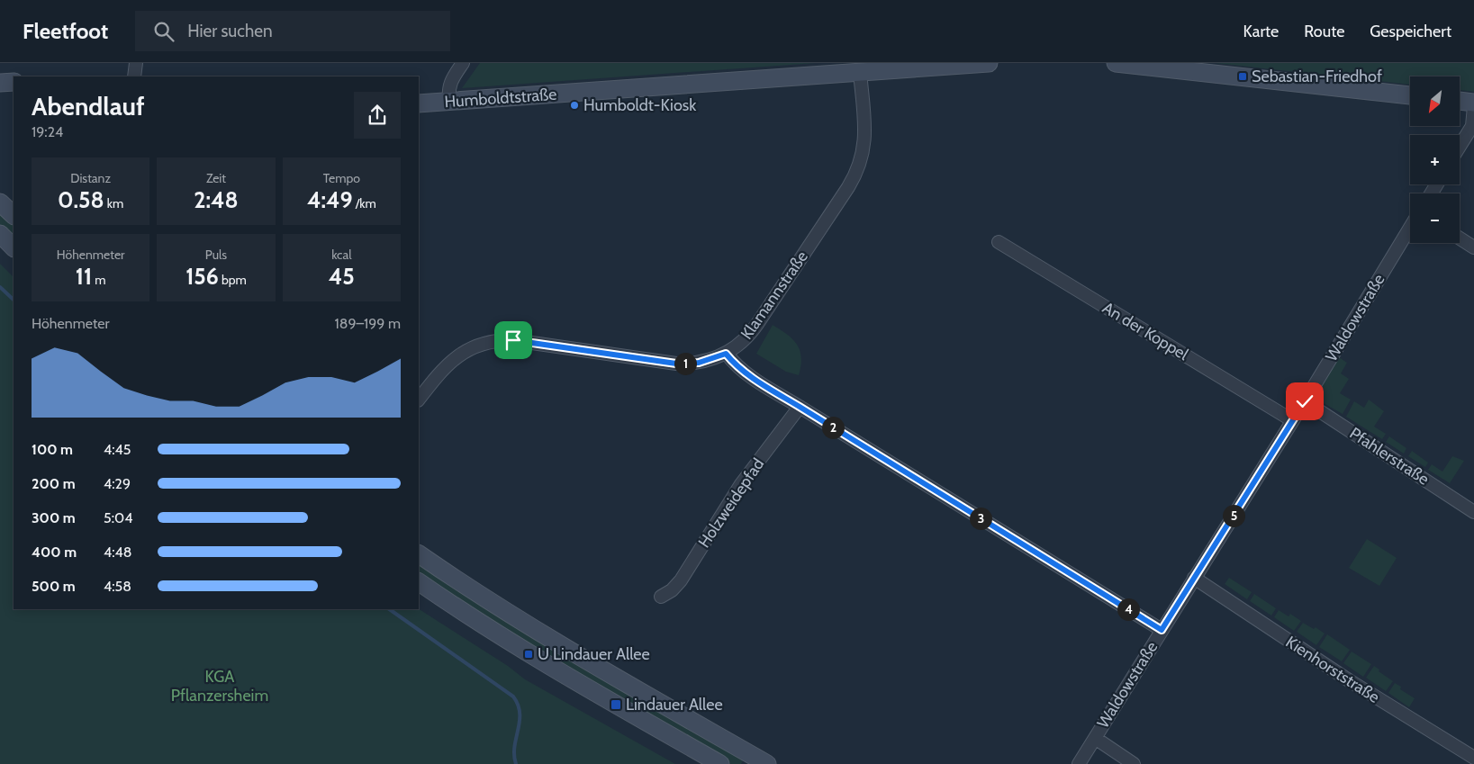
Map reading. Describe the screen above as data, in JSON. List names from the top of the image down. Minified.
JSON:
{"streets":{"street":["Humboldtstraße","Klamannstraße","Waldowstraße","An der Koppel","Pfahlerstraße","Holzweidepfad","Kienhorststraße"]},"crossings":[["Humboldtstraße","Klamannstraße"],["Waldowstraße","An der Koppel"],["Waldowstraße","Pfahlerstraße"],["Waldowstraße","Kienhorststraße"]],"parks":["KGA Pflanzersheim"],"places":{"transit":["Sebastian-Friedhof","U Lindauer Allee","Lindauer Allee"],"other":["Humboldt-Kiosk"]},"north":"bottom left","page":{"header":"Fleetfoot","search":"Hier suchen","nav":["Karte","Route","Gespeichert"],"map_buttons":["+","−"],"heading":["Abendlauf","19:24"],"stats":[["Distanz","0.58 km"],["Zeit","2:48"],["Tempo","4:49 /km"],["Höhenmeter","11 m"],["Puls","156 bpm"],["kcal","45"]],"chart":["Höhenmeter","189–199 m"],"pins":["1","2","5","3","4"],"list":[{"name":"100 m","note":"4:45"},{"name":"200 m","note":"4:29"},{"name":"300 m","note":"5:04"},{"name":"400 m","note":"4:48"},{"name":"500 m","note":"4:58"}]}}
